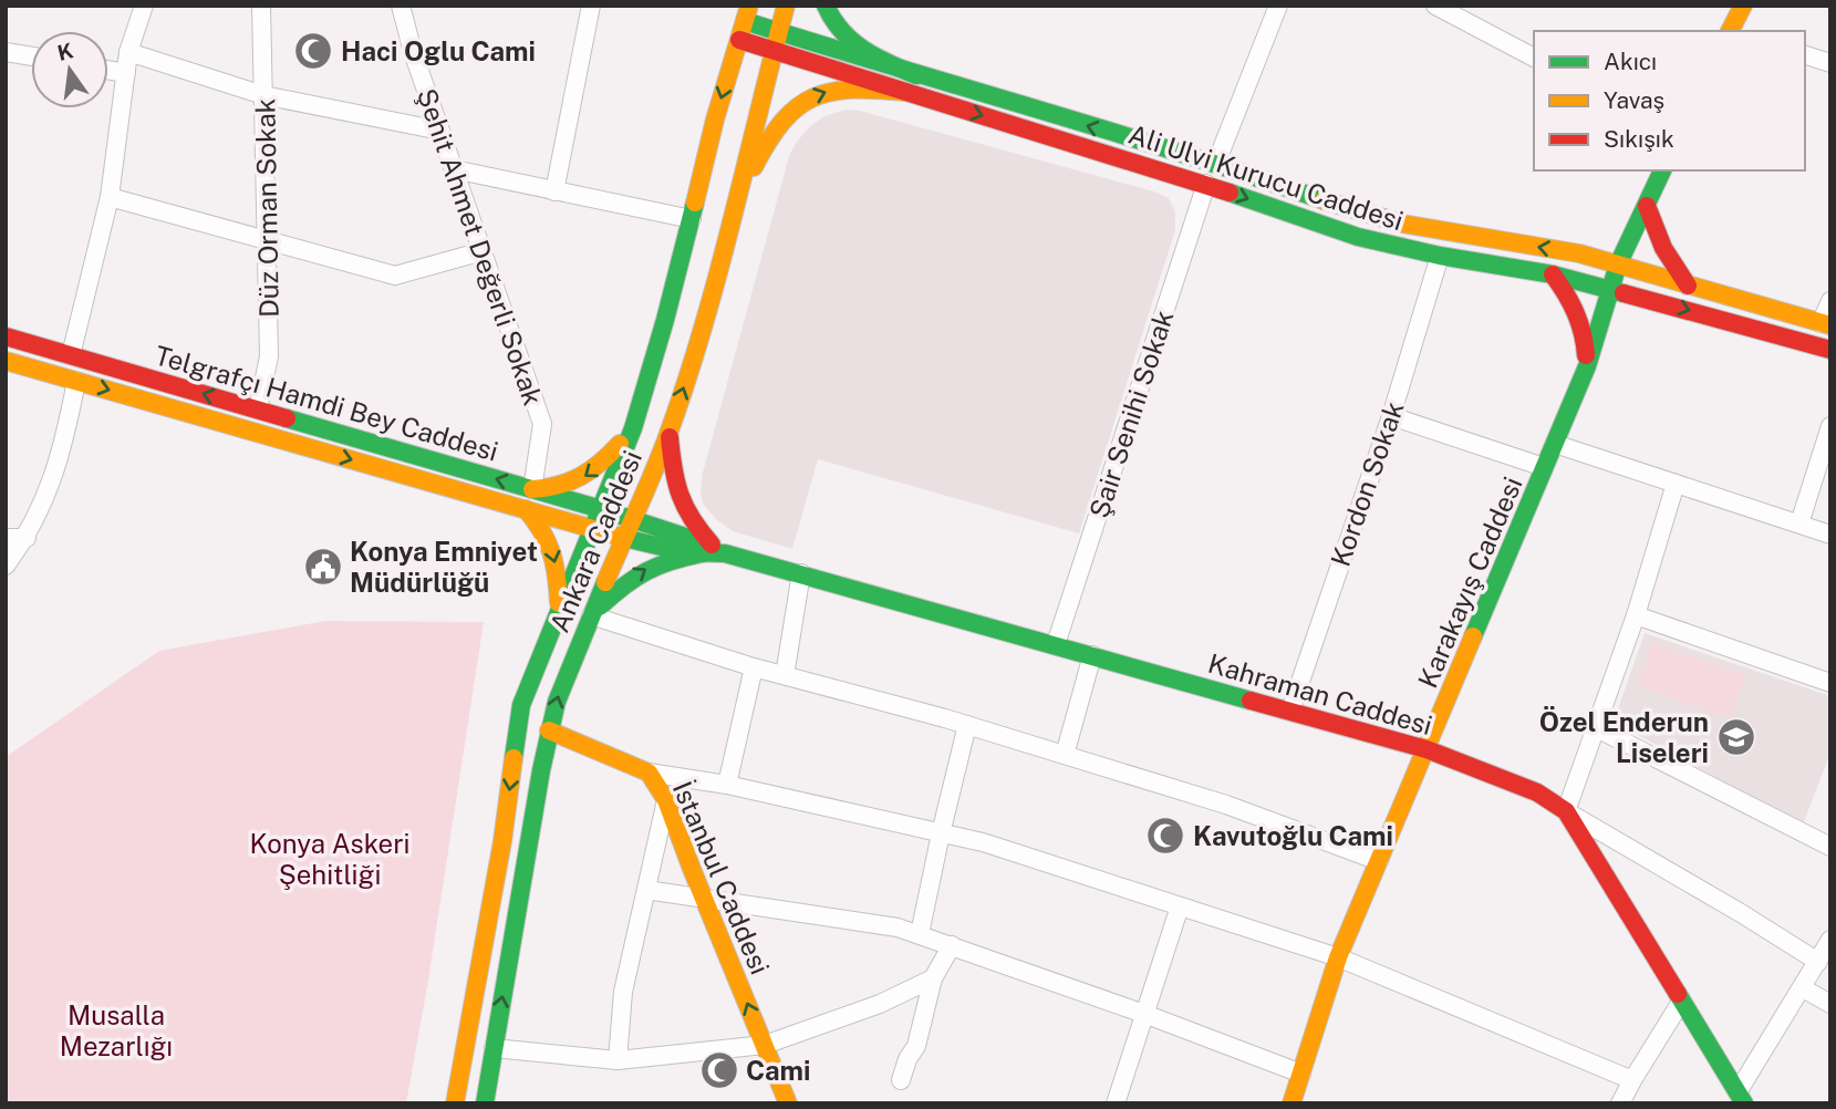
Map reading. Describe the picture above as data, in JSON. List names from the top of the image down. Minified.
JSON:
{"streets":{"main road":["Ali Ulvi Kurucu Caddesi","Telgrafçı Hamdi Bey Caddesi","Ankara Caddesi","Karakayış Caddesi","Kahraman Caddesi","İstanbul Caddesi"],"street":["Düz Orman Sokak","Şehit Ahmet Değerli Sokak","Şair Senihi Sokak","Kordon Sokak"]},"crossings":[["Ali Ulvi Kurucu Caddesi","Şair Senihi Sokak"],["Ali Ulvi Kurucu Caddesi","Kordon Sokak"],["Ali Ulvi Kurucu Caddesi","Ankara Caddesi"],["Ali Ulvi Kurucu Caddesi","Karakayış Caddesi"],["Düz Orman Sokak","Telgrafçı Hamdi Bey Caddesi"],["Şehit Ahmet Değerli Sokak","Telgrafçı Hamdi Bey Caddesi"],["Telgrafçı Hamdi Bey Caddesi","Ankara Caddesi"],["Telgrafçı Hamdi Bey Caddesi","Kahraman Caddesi"],["Şair Senihi Sokak","Kahraman Caddesi"],["Kordon Sokak","Kahraman Caddesi"],["Ankara Caddesi","Kahraman Caddesi"],["Ankara Caddesi","İstanbul Caddesi"],["Karakayış Caddesi","Kahraman Caddesi"]],"parks":["Konya Askeri Şehitliği","Musalla Mezarlığı"],"places":{"mosque":["Haci Oglu Cami","Kavutoğlu Cami","Cami"],"public building":["Konya Emniyet Müdürlüğü"],"school or university":["Özel Enderun Liseleri"]},"legend":["Akıcı","Yavaş","Sıkışık"],"north":"top"}
